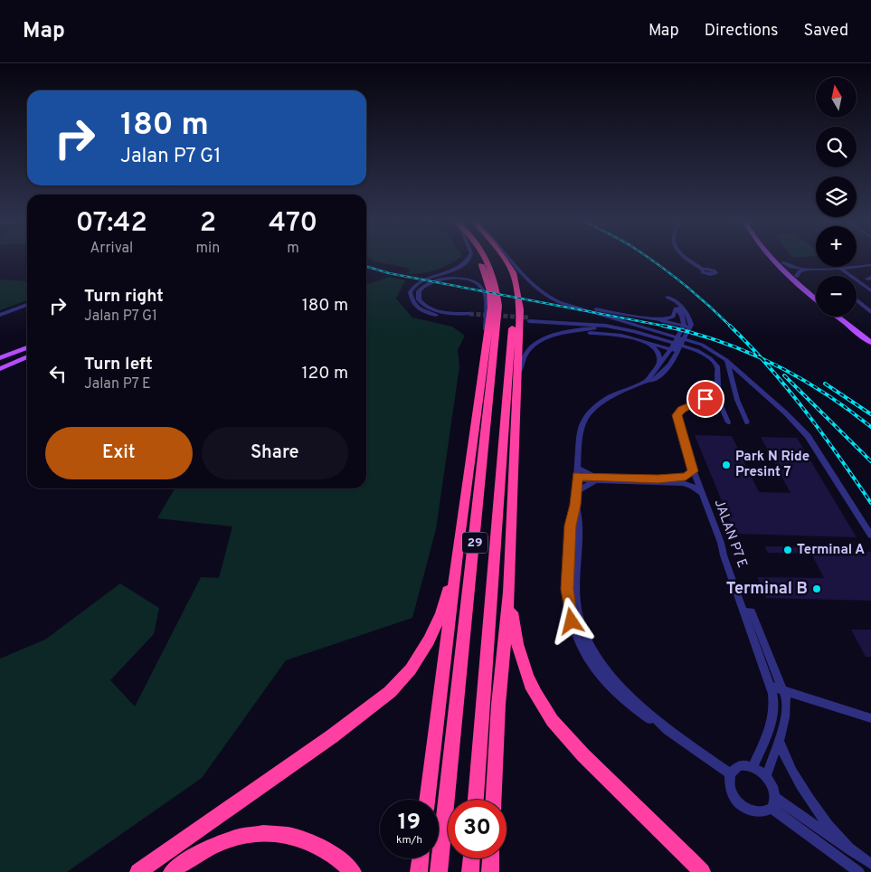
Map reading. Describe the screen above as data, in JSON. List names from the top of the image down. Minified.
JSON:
{"streets":{"highway":["29"],"street":["JALAN P7 E"]},"places":["Park N Ride Presint 7","Terminal A","Terminal B"],"north":"top","page":{"header":"Map","nav":["Map","Directions","Saved"],"map_buttons":["+","−"],"turn":["180 m","Jalan P7 G1"],"eta":["07:42","Arrival","2","min","470","m"],"list":[{"name":"Turn right","note":"Jalan P7 G1","value":"180 m"},{"name":"Turn left","note":"Jalan P7 E","value":"120 m"}],"buttons":["Exit","Share"],"speed":"19 km/h","limit":"30"}}
